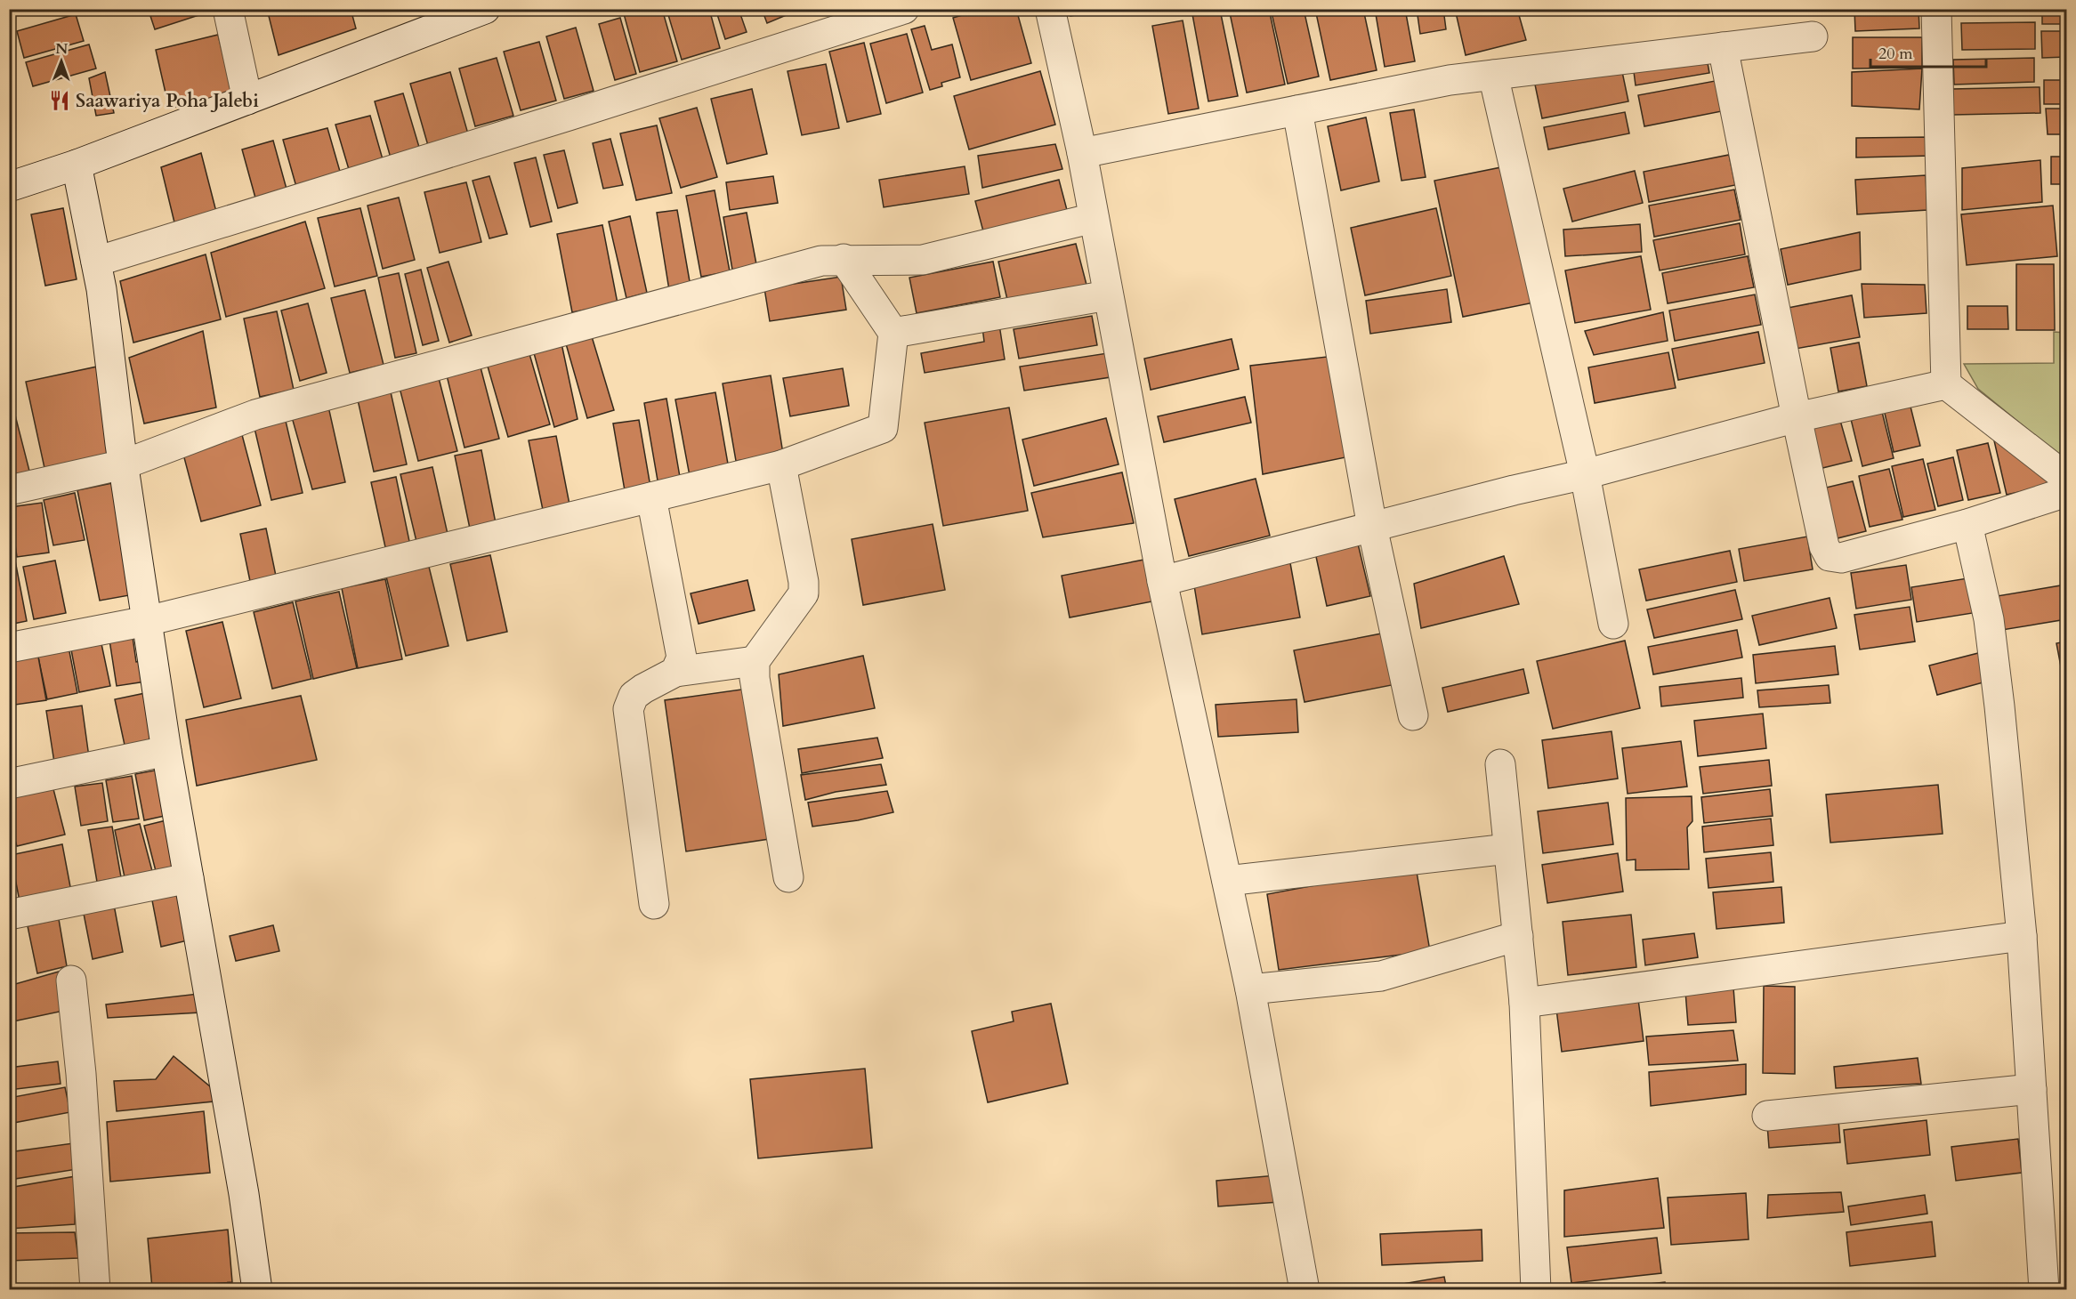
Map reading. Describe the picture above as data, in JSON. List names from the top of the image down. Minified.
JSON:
{"places":{"restaurant":["Saawariya Poha Jalebi"]},"scale_bar":"20 m","north":"top"}
